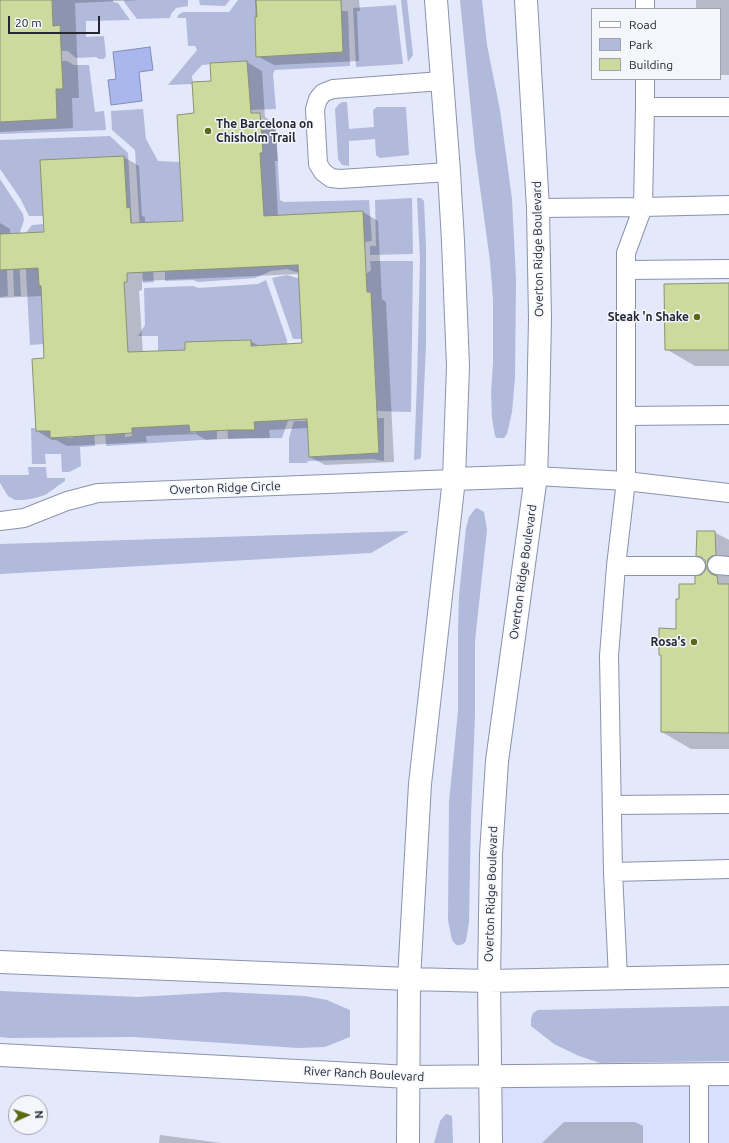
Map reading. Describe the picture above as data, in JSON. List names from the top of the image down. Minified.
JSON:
{"streets":{"street":["Overton Ridge Boulevard","River Ranch Boulevard"],"lane":["Overton Ridge Circle"]},"crossings":[["Overton Ridge Boulevard","River Ranch Boulevard"]],"places":["The Barcelona on Chisholm Trail","Steak 'n Shake","Rosa's"],"legend":["Road","Park","Building"],"scale_bar":"20 m","north":"right"}
